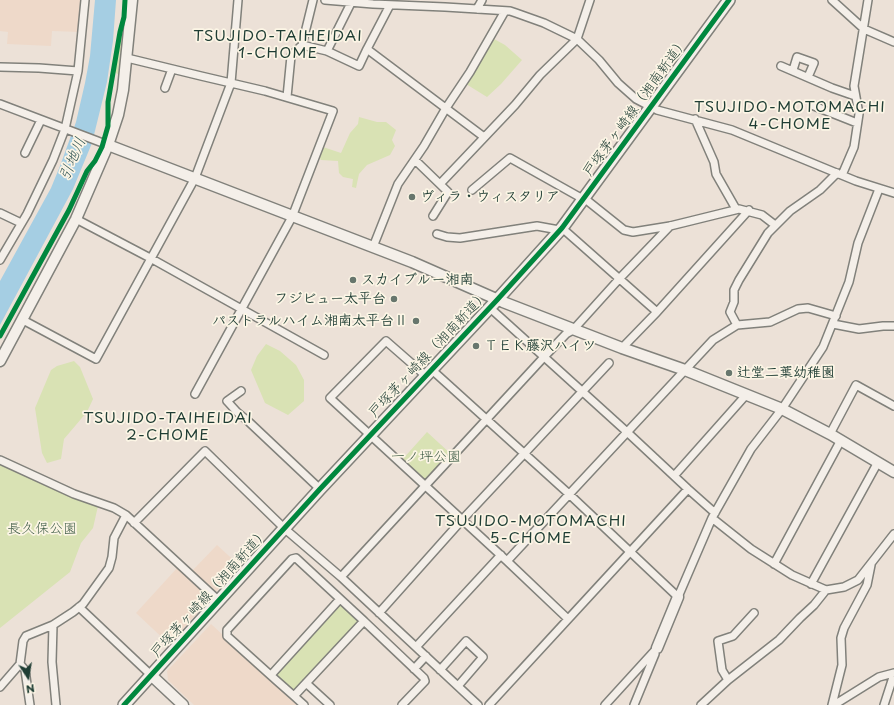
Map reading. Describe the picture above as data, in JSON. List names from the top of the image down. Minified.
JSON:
{"streets":{"main road":["戸塚茅ヶ崎線（湘南新道）"]},"districts":["TSUJIDO-TAIHEIDAI 1-CHOME","TSUJIDO-MOTOMACHI 4-CHOME","TSUJIDO-TAIHEIDAI 2-CHOME","TSUJIDO-MOTOMACHI 5-CHOME"],"water":["引地川"],"parks":["一ノ坪公園","長久保公園"],"places":["ヴィラ・ウィスタリア","スカイブルー湘南","フジビュー太平台","パストラルハイム湘南太平台Ⅱ","ＴＥＫ藤沢ハイツ","辻堂二葉幼稚園"],"north":"bottom"}
